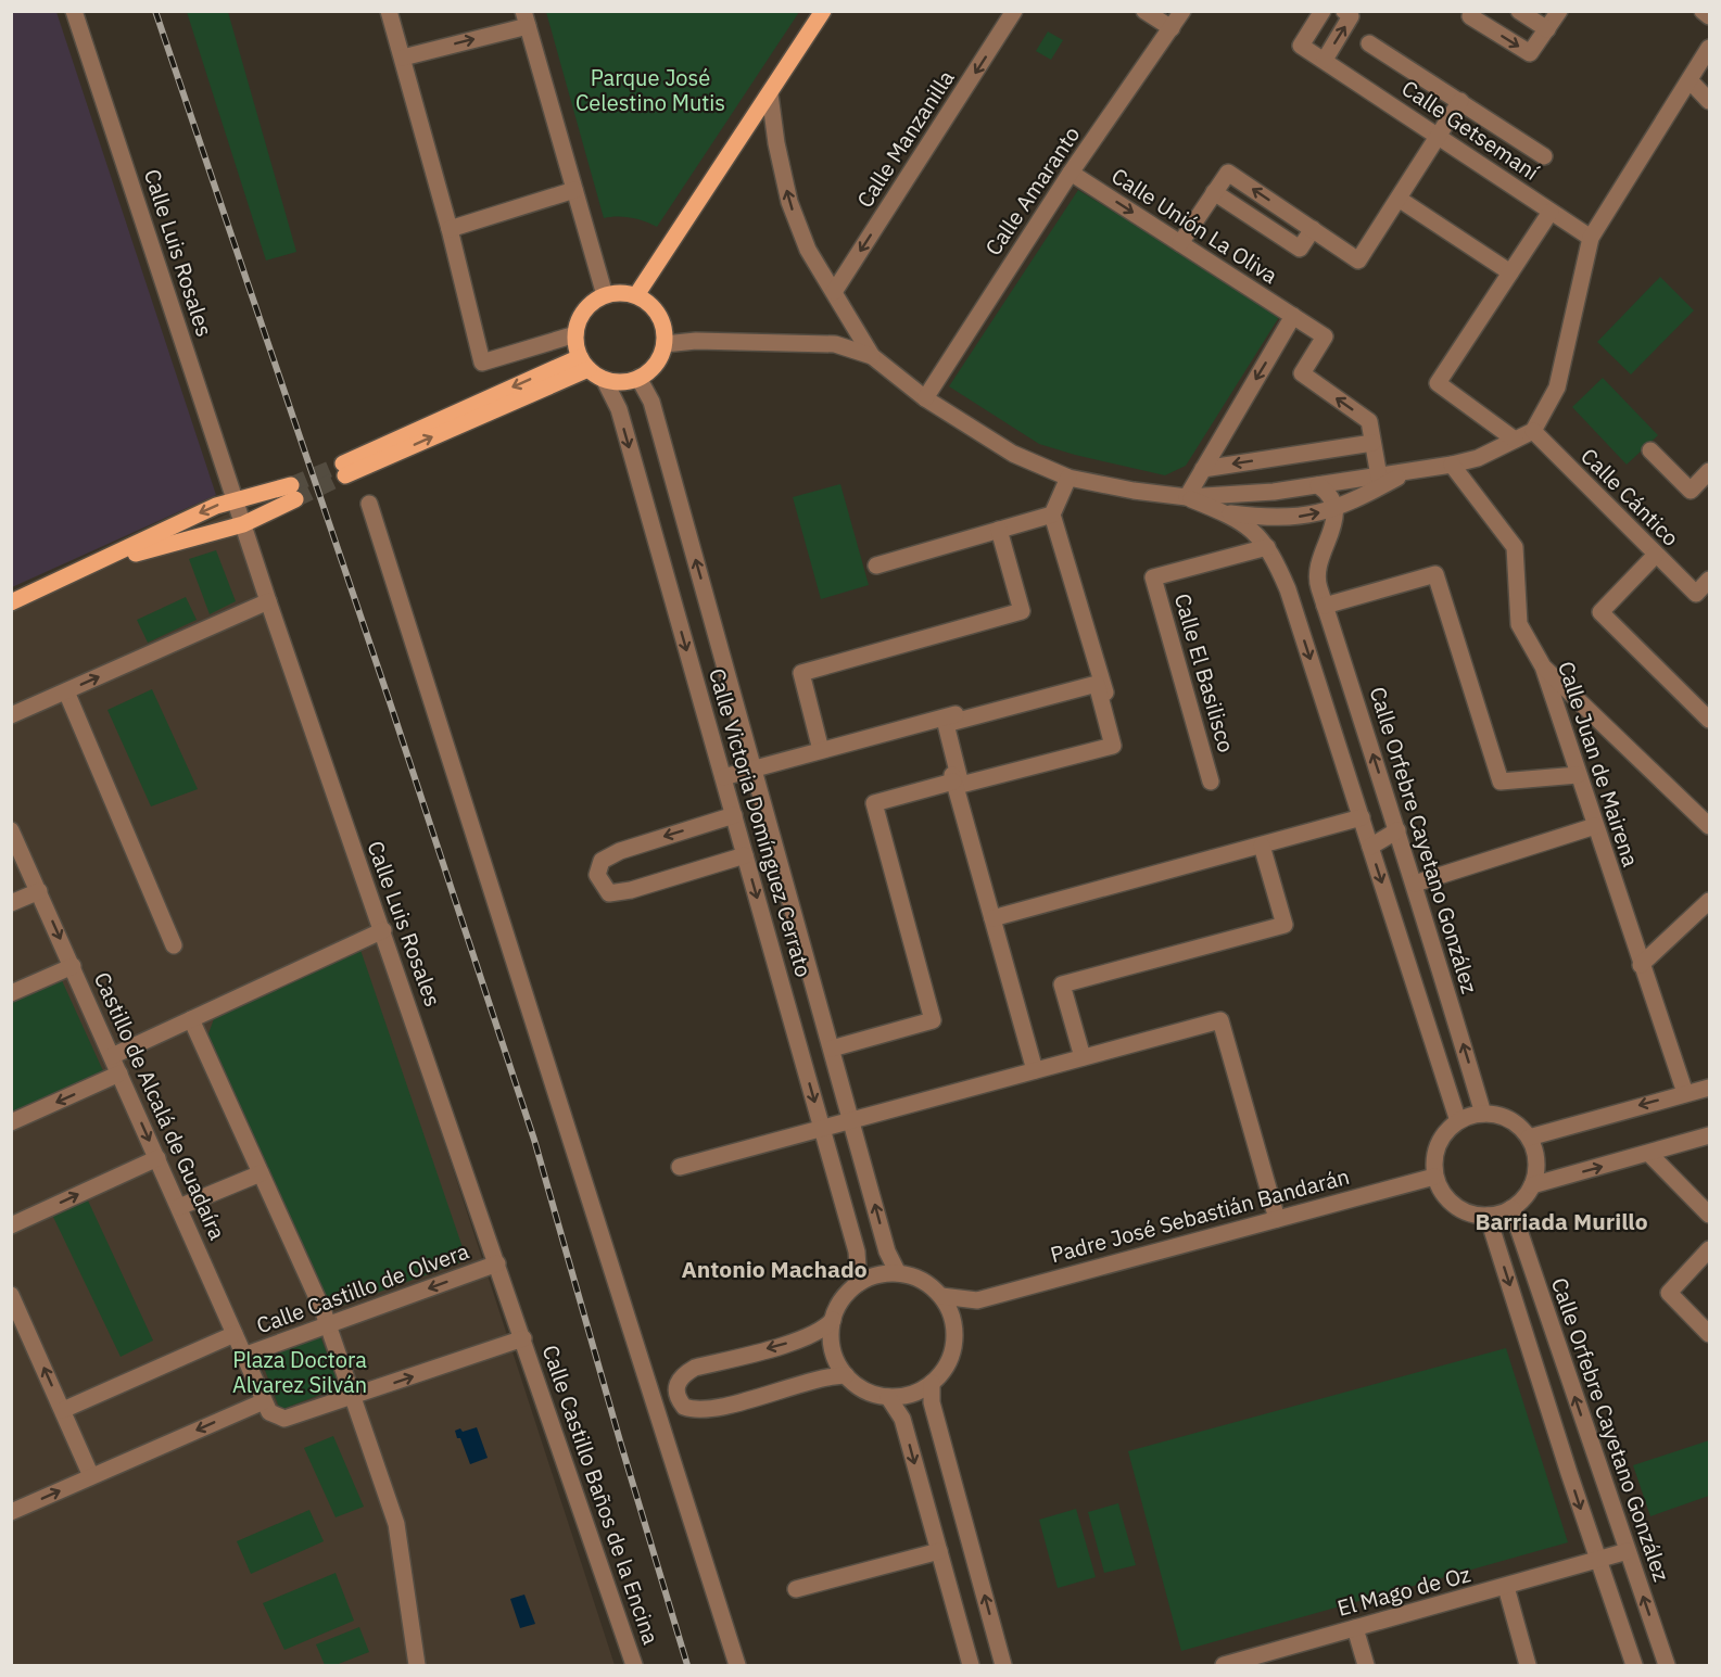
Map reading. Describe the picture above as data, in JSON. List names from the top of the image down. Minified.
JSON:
{"streets":{"street":["Calle Getsemaní","Calle Manzanilla","Calle Amaranto","Calle Unión La Oliva","Calle Luis Rosales","Calle Cántico","Calle El Basilisco","Calle Juan de Mairena","Calle Victoria Domínguez Cerrato","Calle Orfebre Cayetano González","Castillo de Alcalá de Guadaíra","Padre José Sebastián Bandarán","Calle Castillo de Olvera","Calle Castillo Baños de la Encina","El Mago de Oz"]},"crossings":[["Calle Amaranto","Calle Unión La Oliva"],["Calle Luis Rosales","Calle Castillo de Olvera"],["Calle Luis Rosales","Calle Castillo Baños de la Encina"],["Calle Victoria Domínguez Cerrato","Padre José Sebastián Bandarán"],["Calle Orfebre Cayetano González","Padre José Sebastián Bandarán"],["Calle Orfebre Cayetano González","El Mago de Oz"],["Castillo de Alcalá de Guadaíra","Calle Castillo de Olvera"]],"one_way":["Calle Manzanilla"],"districts":["Barriada Murillo","Antonio Machado"],"parks":["Parque José Celestino Mutis","Plaza Doctora Alvarez Silván"]}
